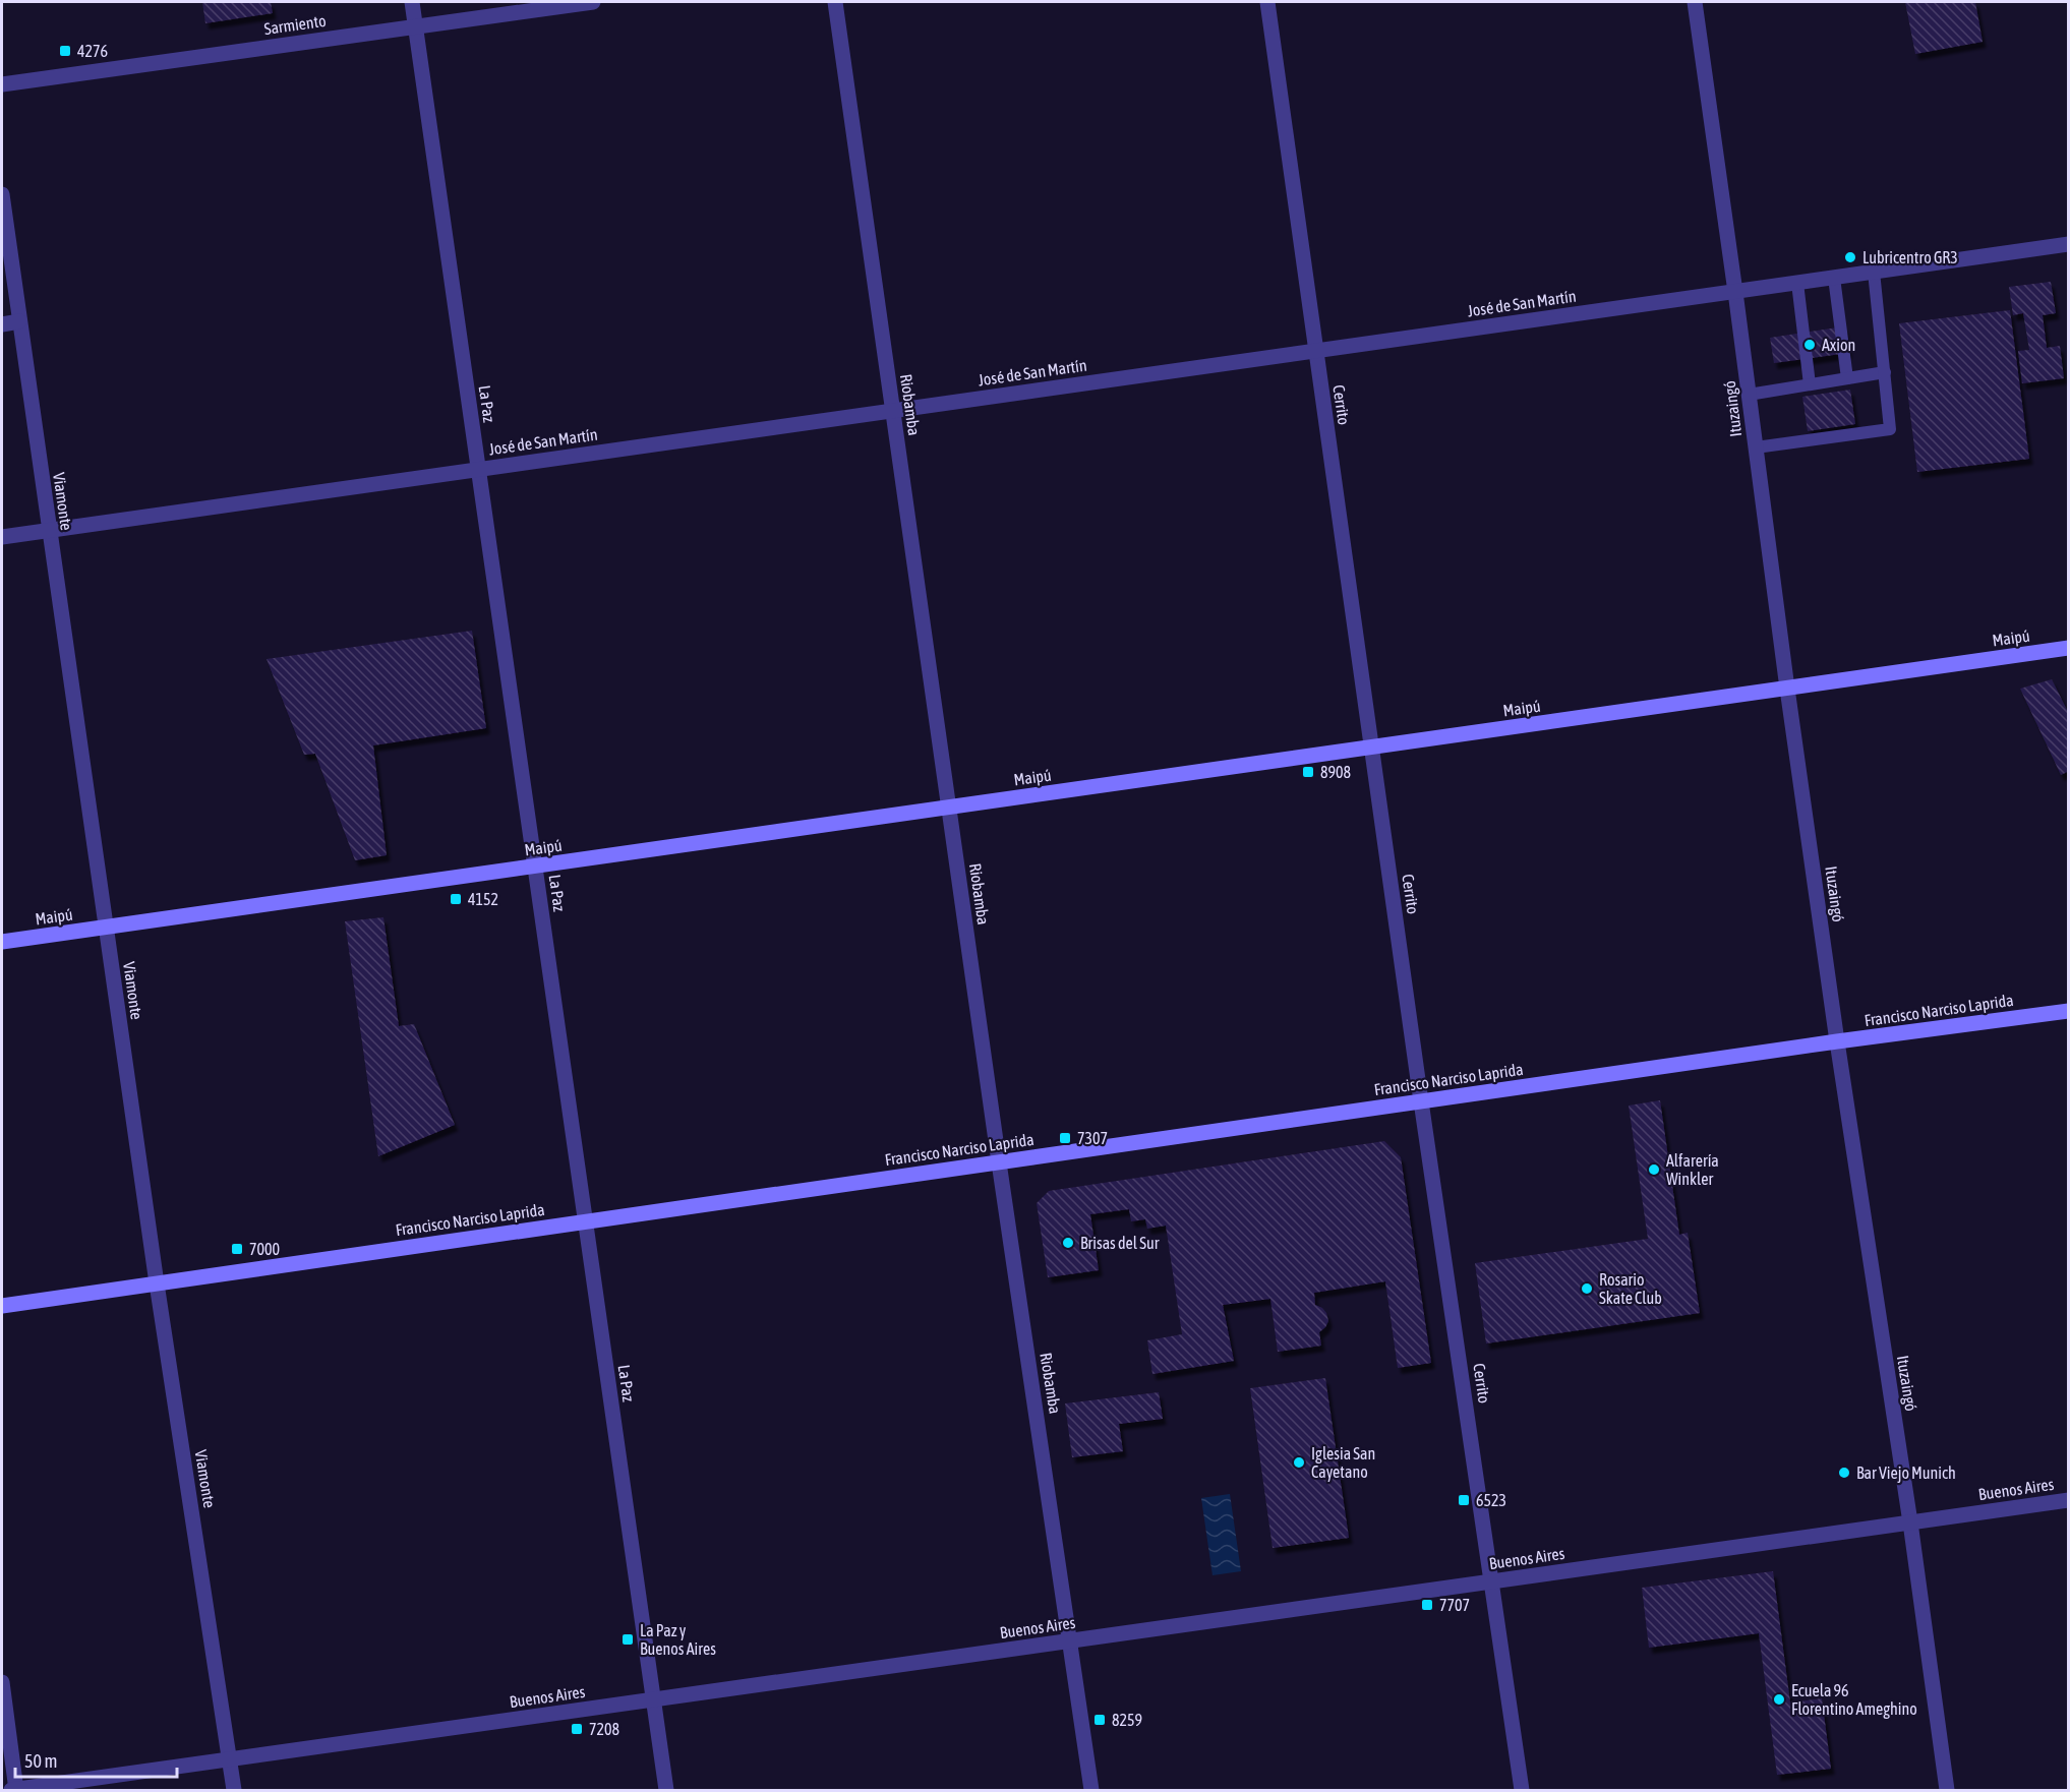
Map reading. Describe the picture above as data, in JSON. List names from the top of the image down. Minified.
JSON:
{"streets":{"main road":["Maipú","Francisco Narciso Laprida"],"street":["Sarmiento","José de San Martín","La Paz","Riobamba","Cerrito","Ituzaingó","Viamonte","Buenos Aires"]},"crossings":[["Sarmiento","La Paz"],["José de San Martín","La Paz"],["José de San Martín","Riobamba"],["José de San Martín","Cerrito"],["José de San Martín","Ituzaingó"],["José de San Martín","Viamonte"],["La Paz","Maipú"],["La Paz","Francisco Narciso Laprida"],["La Paz","Buenos Aires"],["Riobamba","Maipú"],["Riobamba","Francisco Narciso Laprida"],["Riobamba","Buenos Aires"],["Cerrito","Maipú"],["Cerrito","Francisco Narciso Laprida"],["Cerrito","Buenos Aires"],["Ituzaingó","Maipú"],["Ituzaingó","Francisco Narciso Laprida"],["Ituzaingó","Buenos Aires"],["Viamonte","Maipú"],["Viamonte","Francisco Narciso Laprida"],["Viamonte","Buenos Aires"]],"places":{"transit":["4276","8908","4152","7307","7000","6523","7707","La Paz y Buenos Aires","8259","7208"],"other":["Lubricentro GR3","Axion","Alfarería Winkler","Brisas del Sur","Rosario Skate Club","Iglesia San Cayetano","Bar Viejo Munich","Ecuela 96 Florentino Ameghino"]},"scale_bar":"50 m"}
